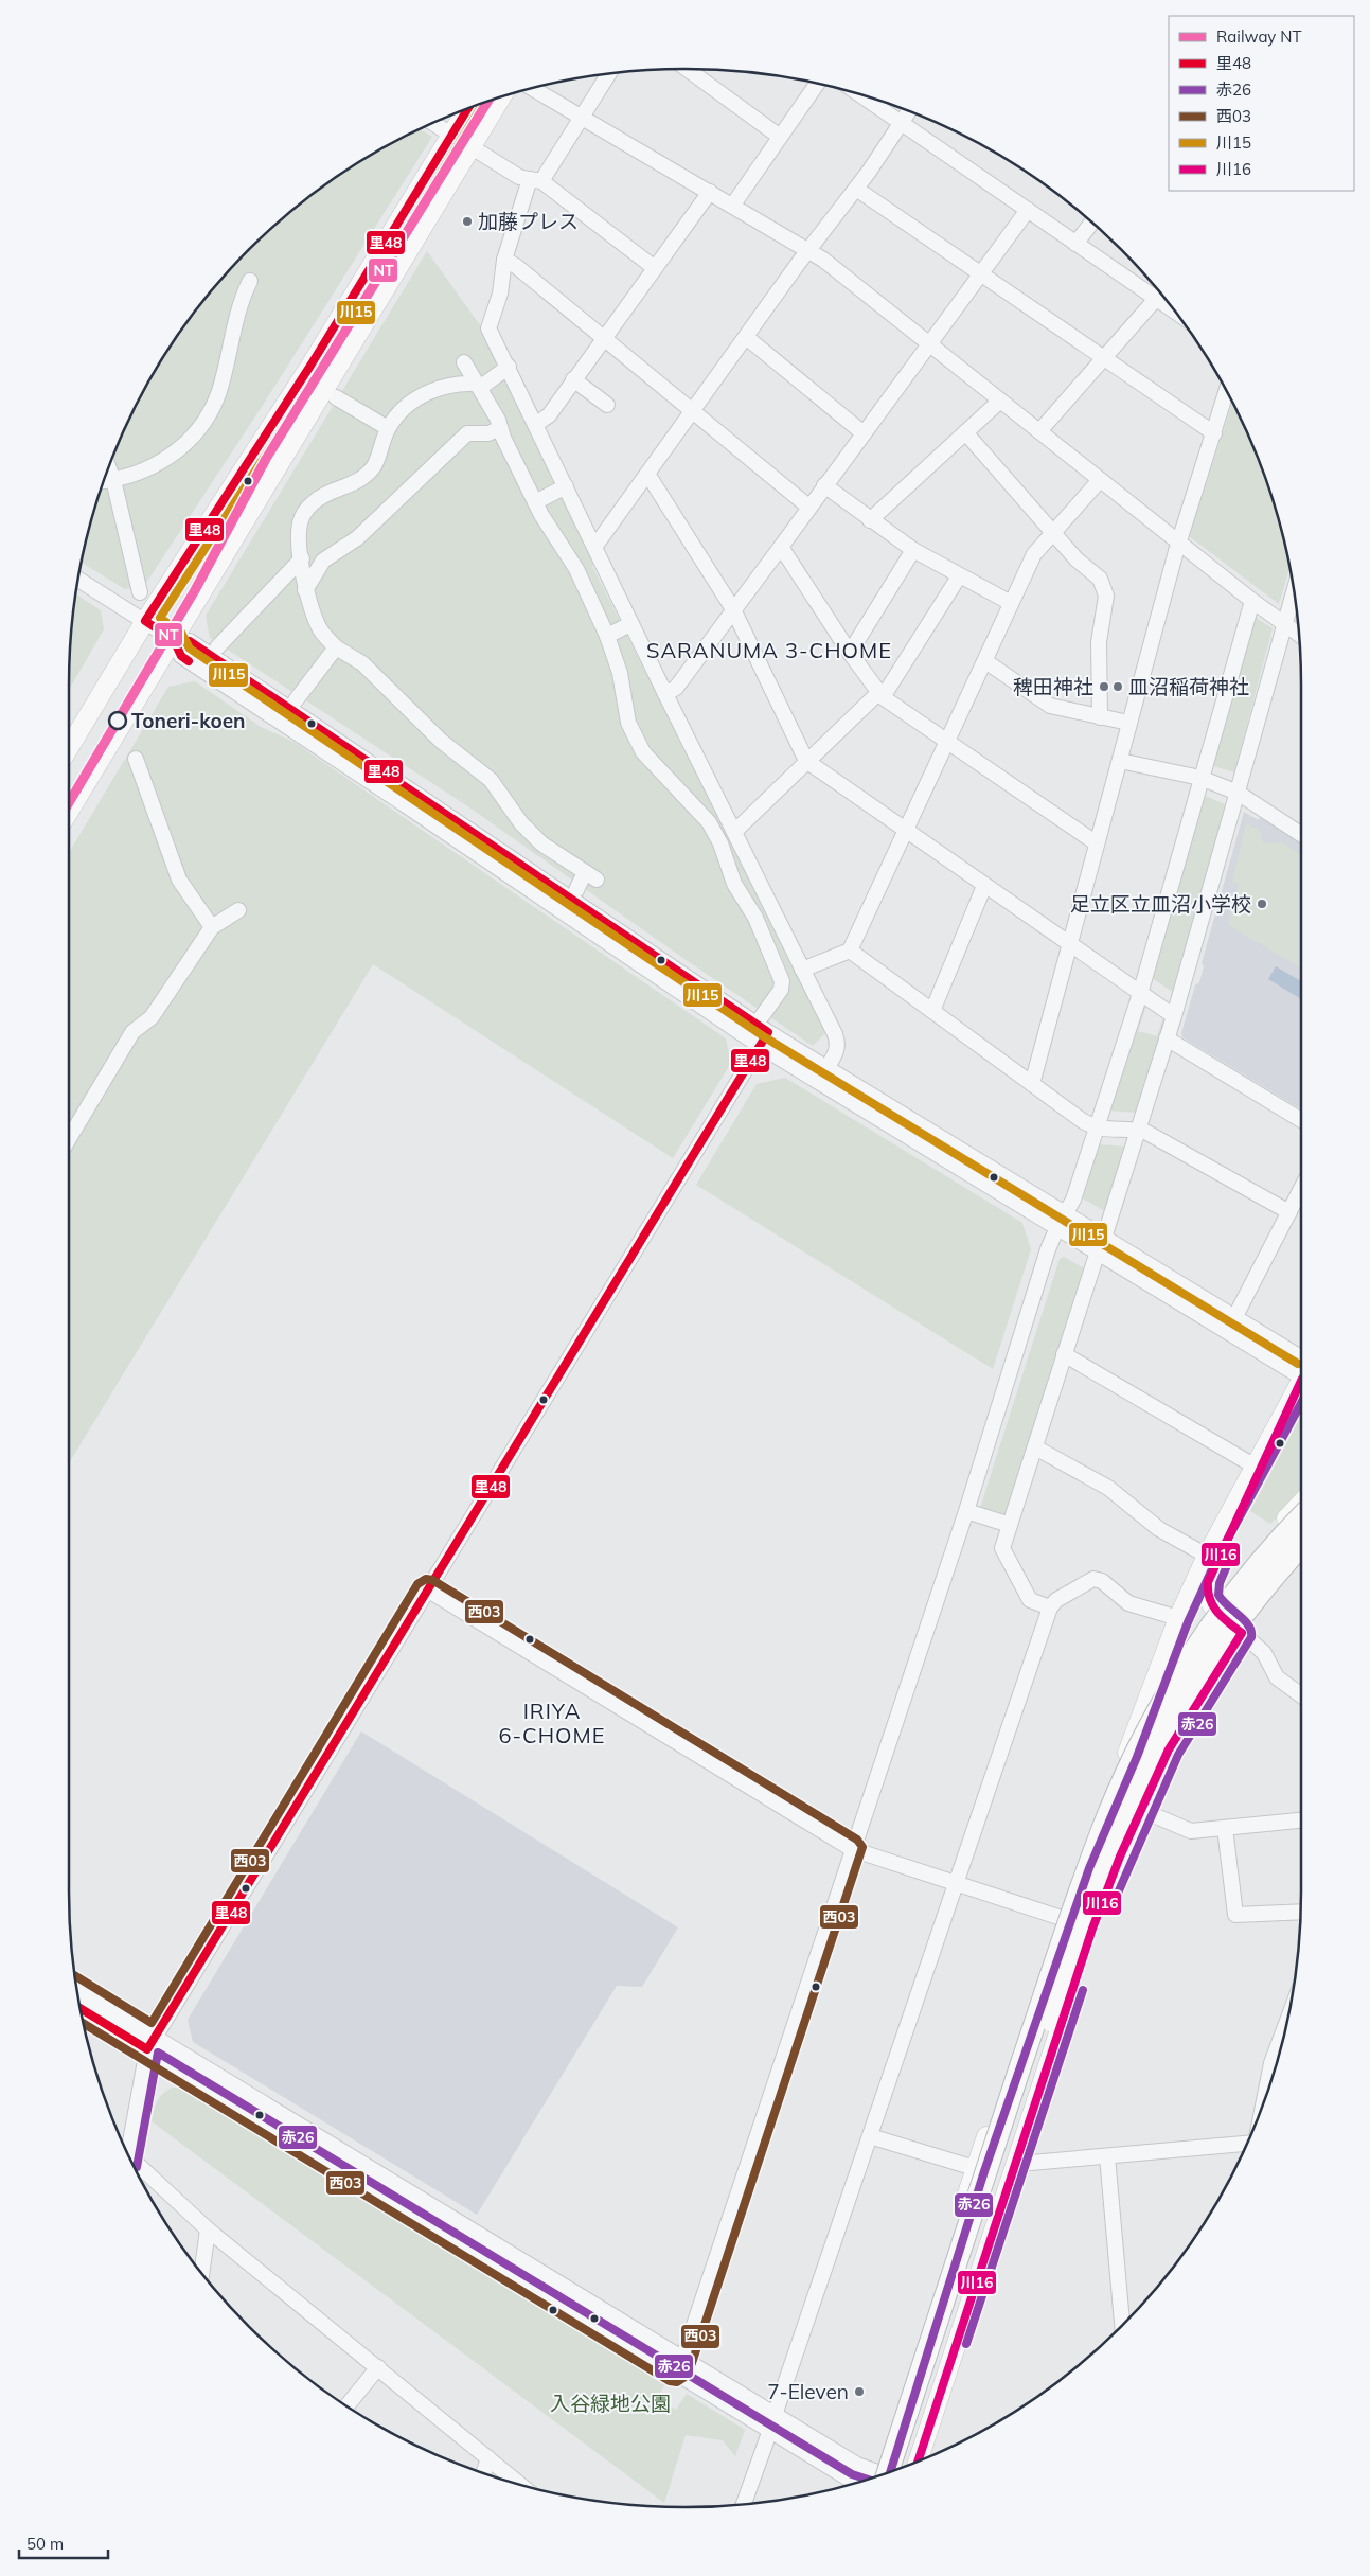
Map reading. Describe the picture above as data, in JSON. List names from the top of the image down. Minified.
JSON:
{"districts":["SARANUMA 3-CHOME","IRIYA 6-CHOME"],"parks":["入谷緑地公園"],"places":["加藤プレス","稗田神社","皿沼稲荷神社","Toneri-koen","足立区立皿沼小学校","7-Eleven"],"lines":["rail line NT","transit line 川15","transit line 里48","transit line 川16","transit line 赤26","transit line 西03"],"legend":["Railway NT","里48","赤26","西03","川15","川16"],"scale_bar":"50 m"}
